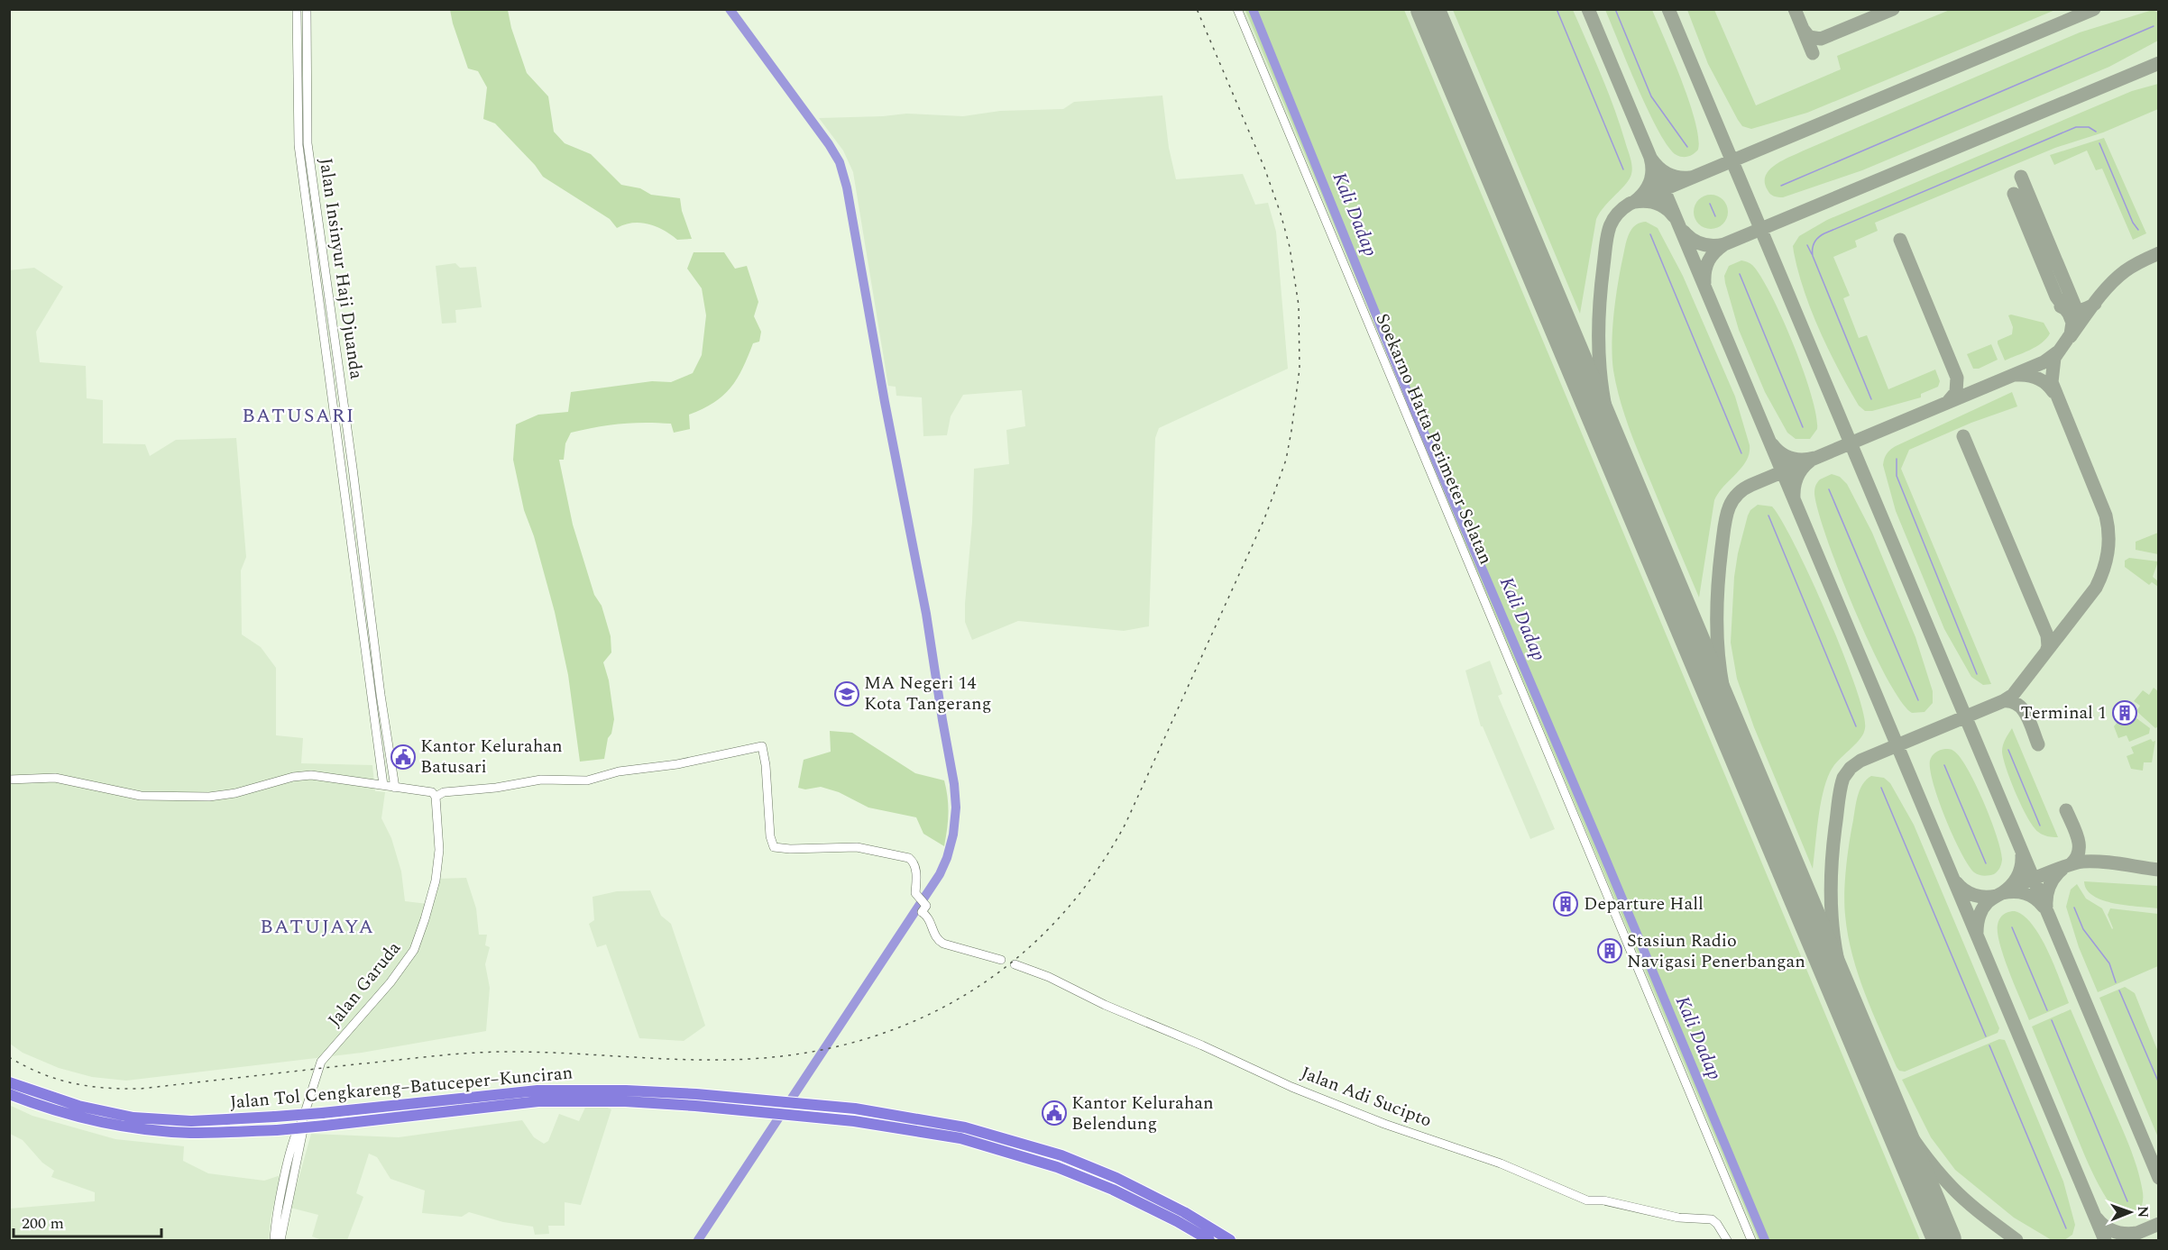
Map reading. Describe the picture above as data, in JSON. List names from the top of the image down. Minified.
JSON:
{"streets":{"highway":["Jalan Tol Cengkareng–Batuceper–Kunciran"],"main road":["Jalan Insinyur Haji Djuanda","Soekarno Hatta Perimeter Selatan","Jalan Garuda","Jalan Adi Sucipto"]},"districts":["BATUSARI","BATUJAYA"],"water":["Kali Dadap"],"places":{"school or university":["MA Negeri 14 Kota Tangerang"],"building":["Terminal 1","Departure Hall","Stasiun Radio Navigasi Penerbangan"],"public building":["Kantor Kelurahan Batusari","Kantor Kelurahan Belendung"]},"scale_bar":"200 m","north":"right"}
